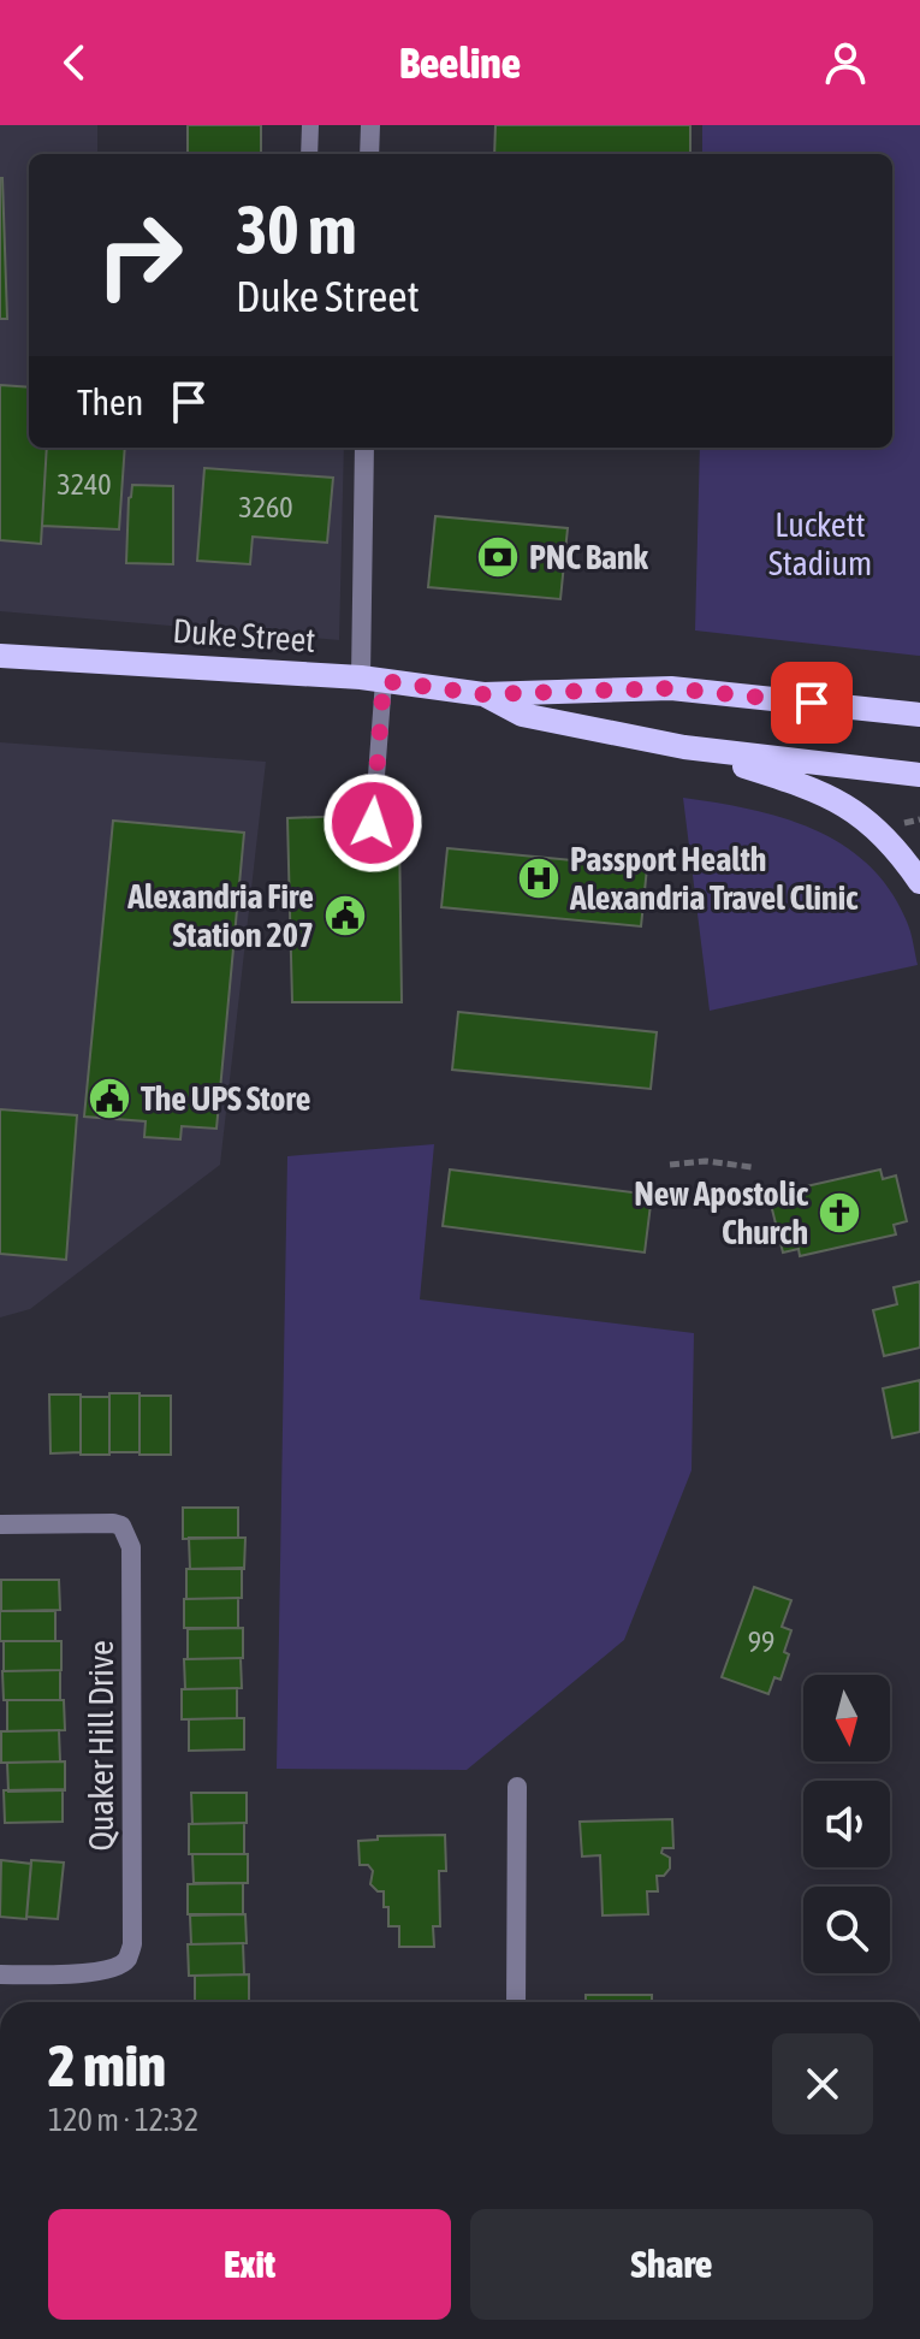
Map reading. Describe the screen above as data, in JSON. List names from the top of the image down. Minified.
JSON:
{"streets":{"main road":["Duke Street"],"street":["Quaker Hill Drive"]},"parks":["Luckett Stadium"],"places":{"bank":["PNC Bank"],"hospital":["Passport Health Alexandria Travel Clinic"],"public building":["Alexandria Fire Station 207","The UPS Store"],"church":["New Apostolic Church"]},"house_numbers":["3240","3260","99"],"north":"bottom","page":{"header":"Beeline","turn":["30 m","Duke Street"],"then":"Then","heading":["2 min","120 m · 12:32"],"buttons":["Exit","Share"]}}
